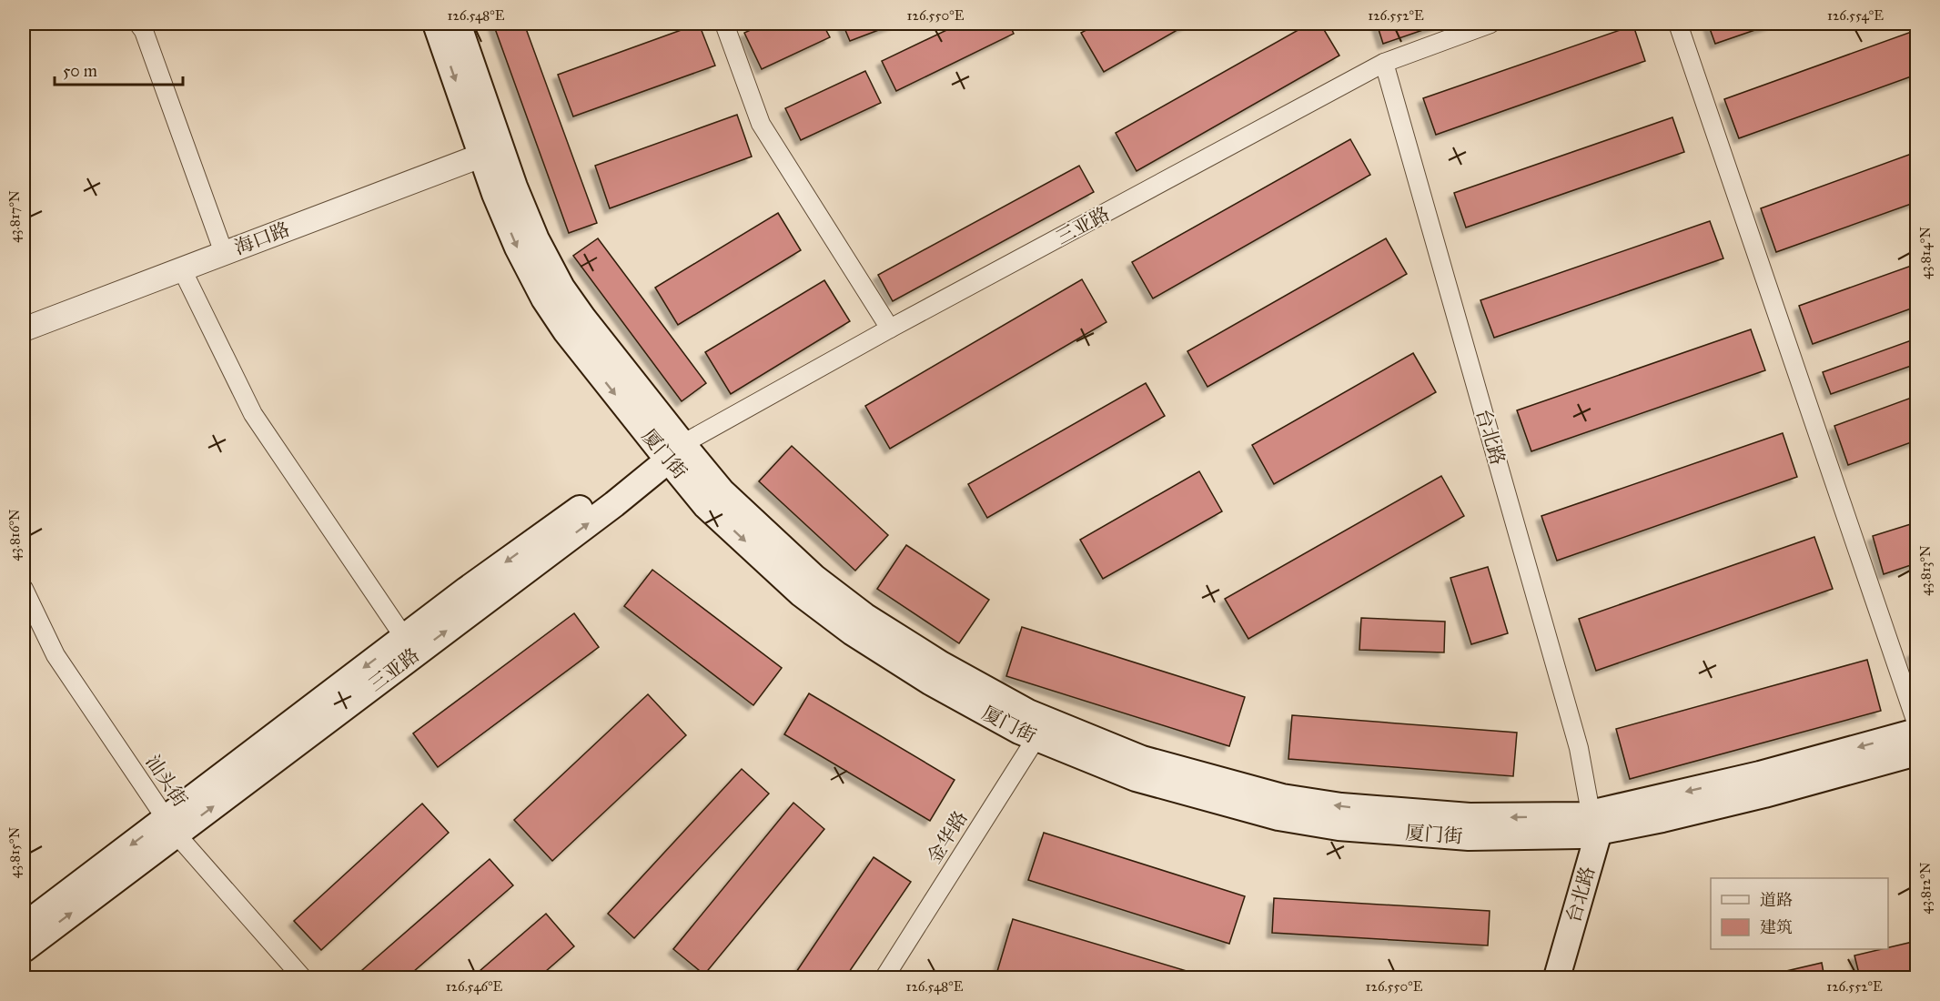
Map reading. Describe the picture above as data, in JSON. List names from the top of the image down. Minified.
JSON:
{"streets":{"main road":["三亚路","台北路","厦门街"],"street":["海口路","汕头街","金华路"]},"crossings":[["三亚路","台北路"],["三亚路","厦门街"],["三亚路","汕头街"],["海口路","厦门街"],["台北路","厦门街"],["厦门街","金华路"]],"legend":["道路","建筑"],"scale_bar":"50 m","coordinates":["126.548°E","126.550°E","126.552°E","126.554°E","43.817°N","43.814°N","43.816°N","43.813°N","43.815°N","43.812°N","126.546°E"]}
